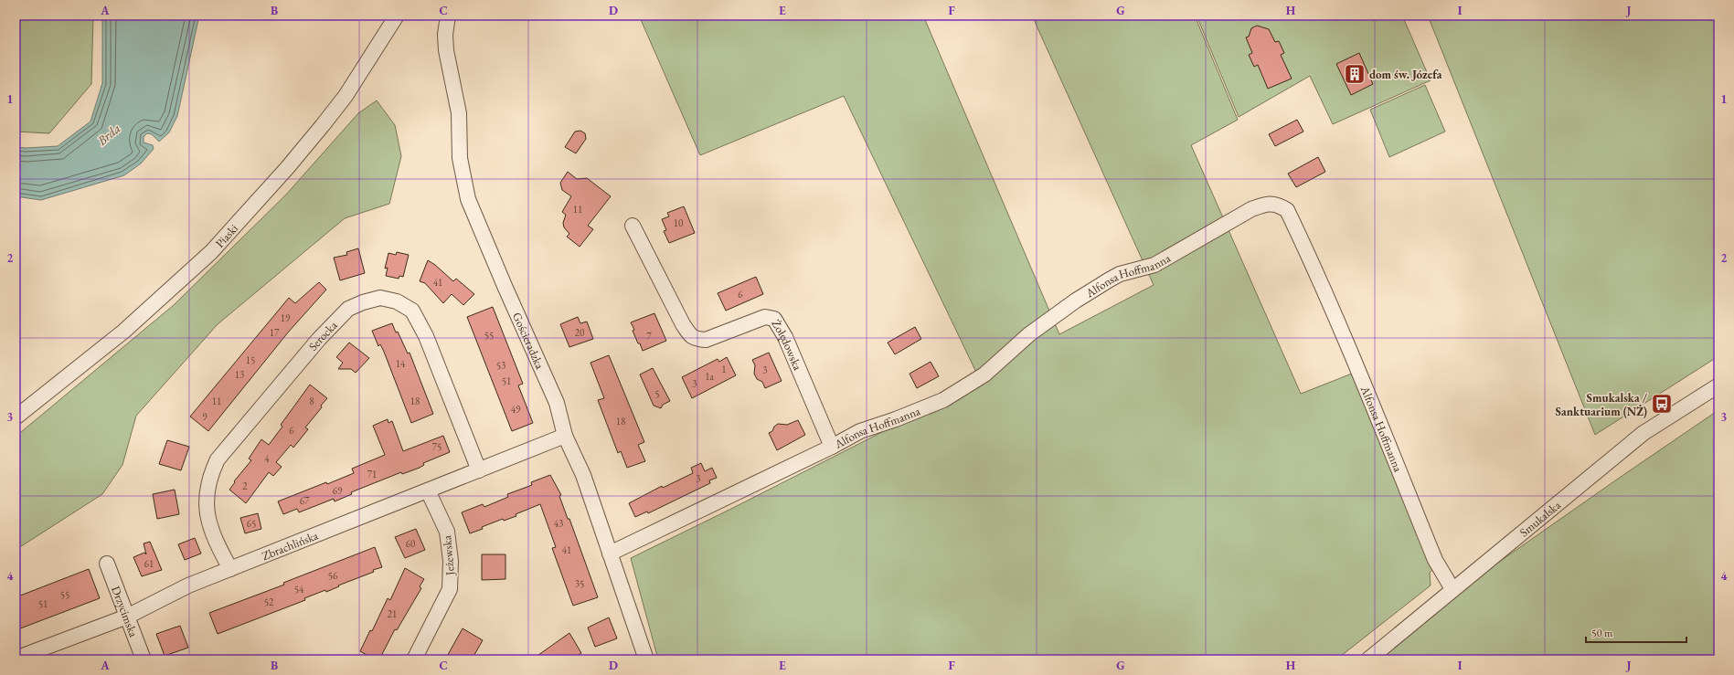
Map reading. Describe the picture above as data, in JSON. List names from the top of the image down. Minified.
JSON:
{"streets":{"street":["Piaski","Alfonsa Hoffmanna","Serocka","Gościeradzka","Żołędowska","Smukalska","Zbrachlińska","Jeżewska","Drzycimska"]},"crossings":[["Alfonsa Hoffmanna","Gościeradzka"],["Alfonsa Hoffmanna","Żołędowska"],["Alfonsa Hoffmanna","Smukalska"],["Serocka","Zbrachlińska"],["Gościeradzka","Zbrachlińska"],["Zbrachlińska","Jeżewska"],["Zbrachlińska","Drzycimska"]],"water":["Brda"],"places":{"building":["dom św. Józefa"],"bus stop":["Smukalska / Sanktuarium (NŻ)"]},"house_numbers":["11","10","41","6","19","17","20","55","7","15","14","53","1","3","13","1a","51","3","5","11","8","18","49","9","18","6","75","4","71","3","2","69","67","65","43","60","41","61","56","35","54","55","52","51","21"],"scale_bar":"50 m","grid":{"columns":["A","B","C","D","E","F","G","H","I","J"],"rows":["1","2","3","4"]}}
